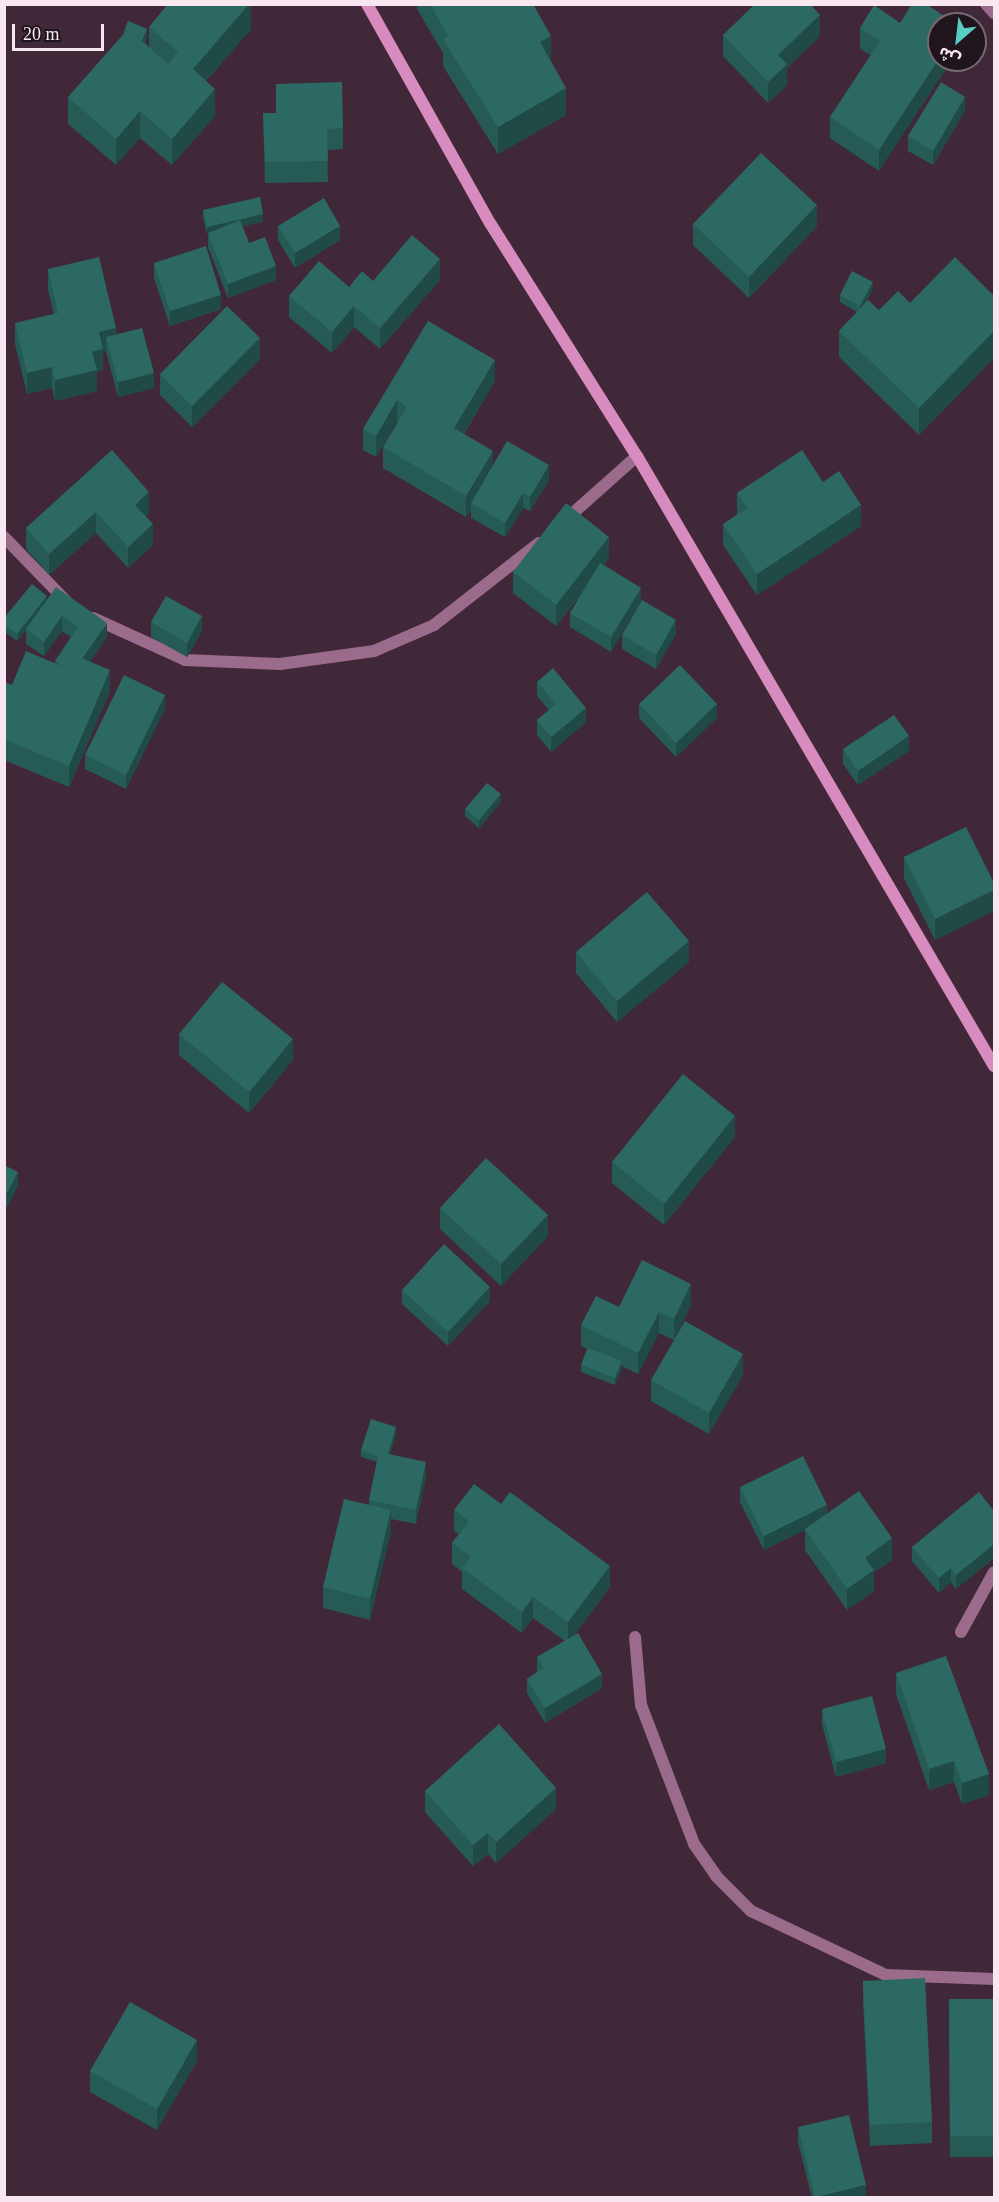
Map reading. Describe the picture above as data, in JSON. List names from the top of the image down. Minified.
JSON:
{"scale_bar":"20 m","north":"bottom left"}
